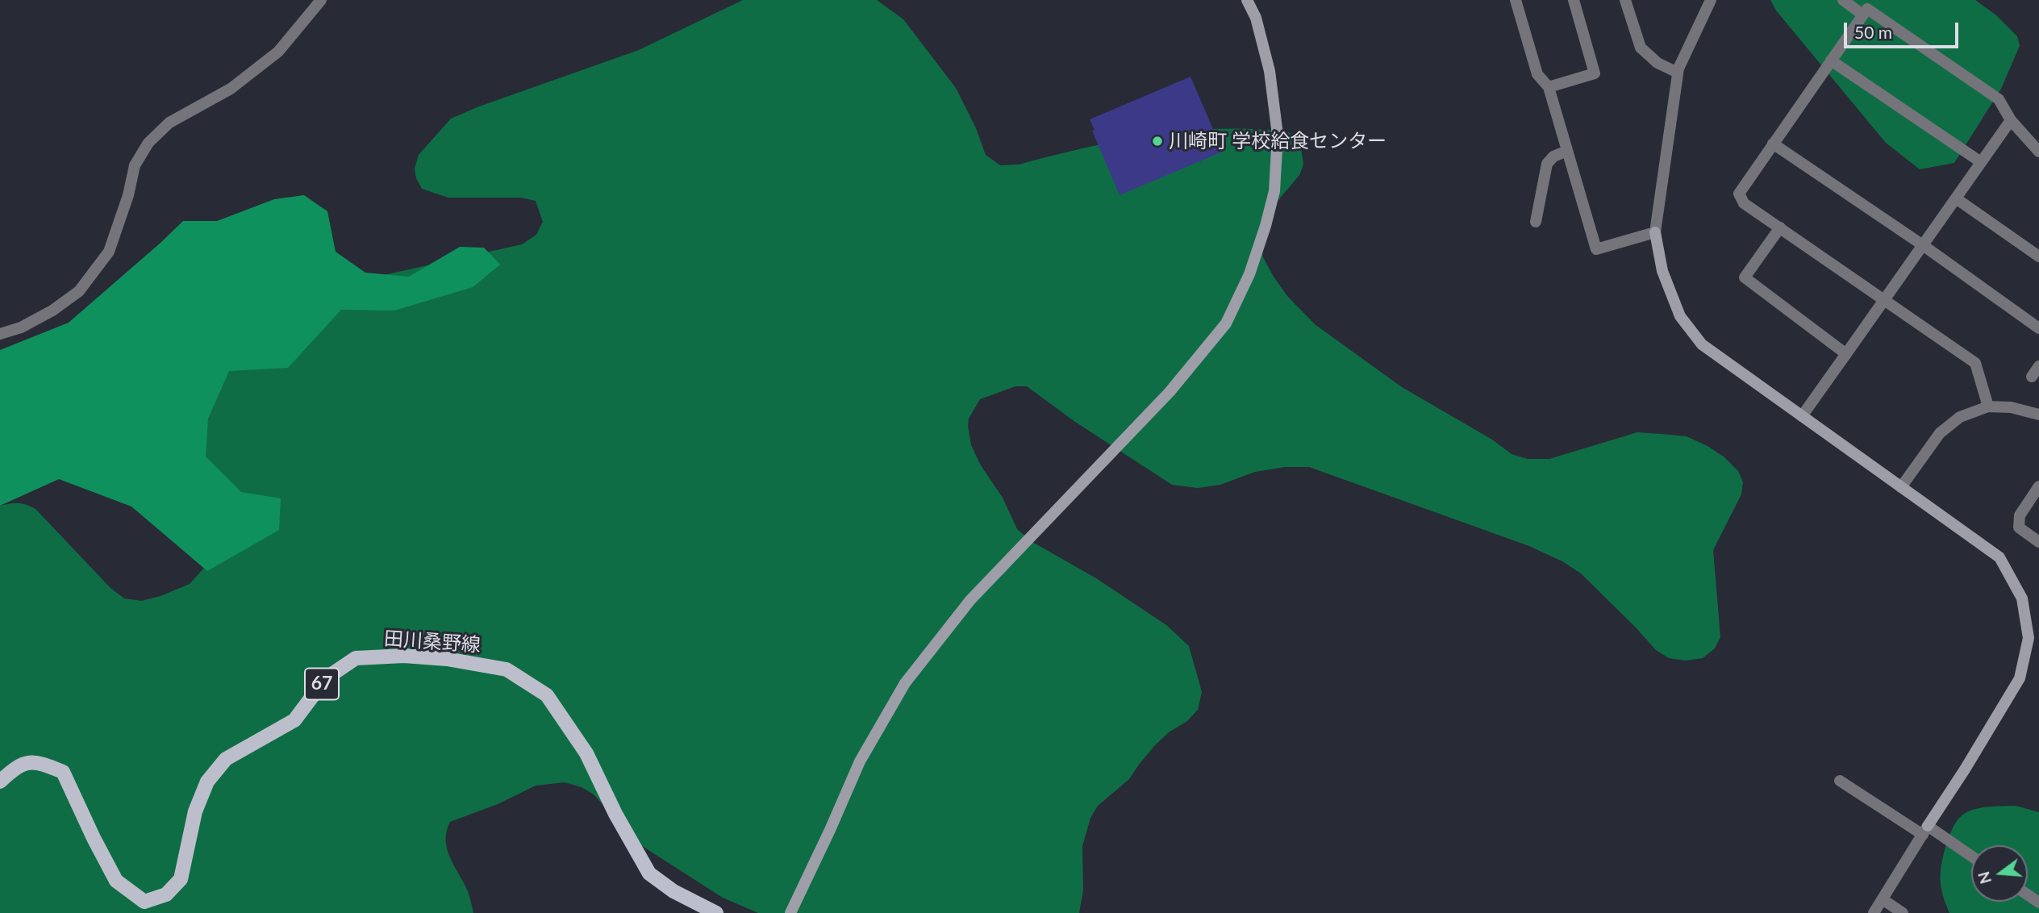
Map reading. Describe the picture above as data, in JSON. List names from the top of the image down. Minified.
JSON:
{"streets":{"main road":["田川桑野線","67"]},"places":["川崎町 学校給食センター"],"scale_bar":"50 m","north":"left"}
